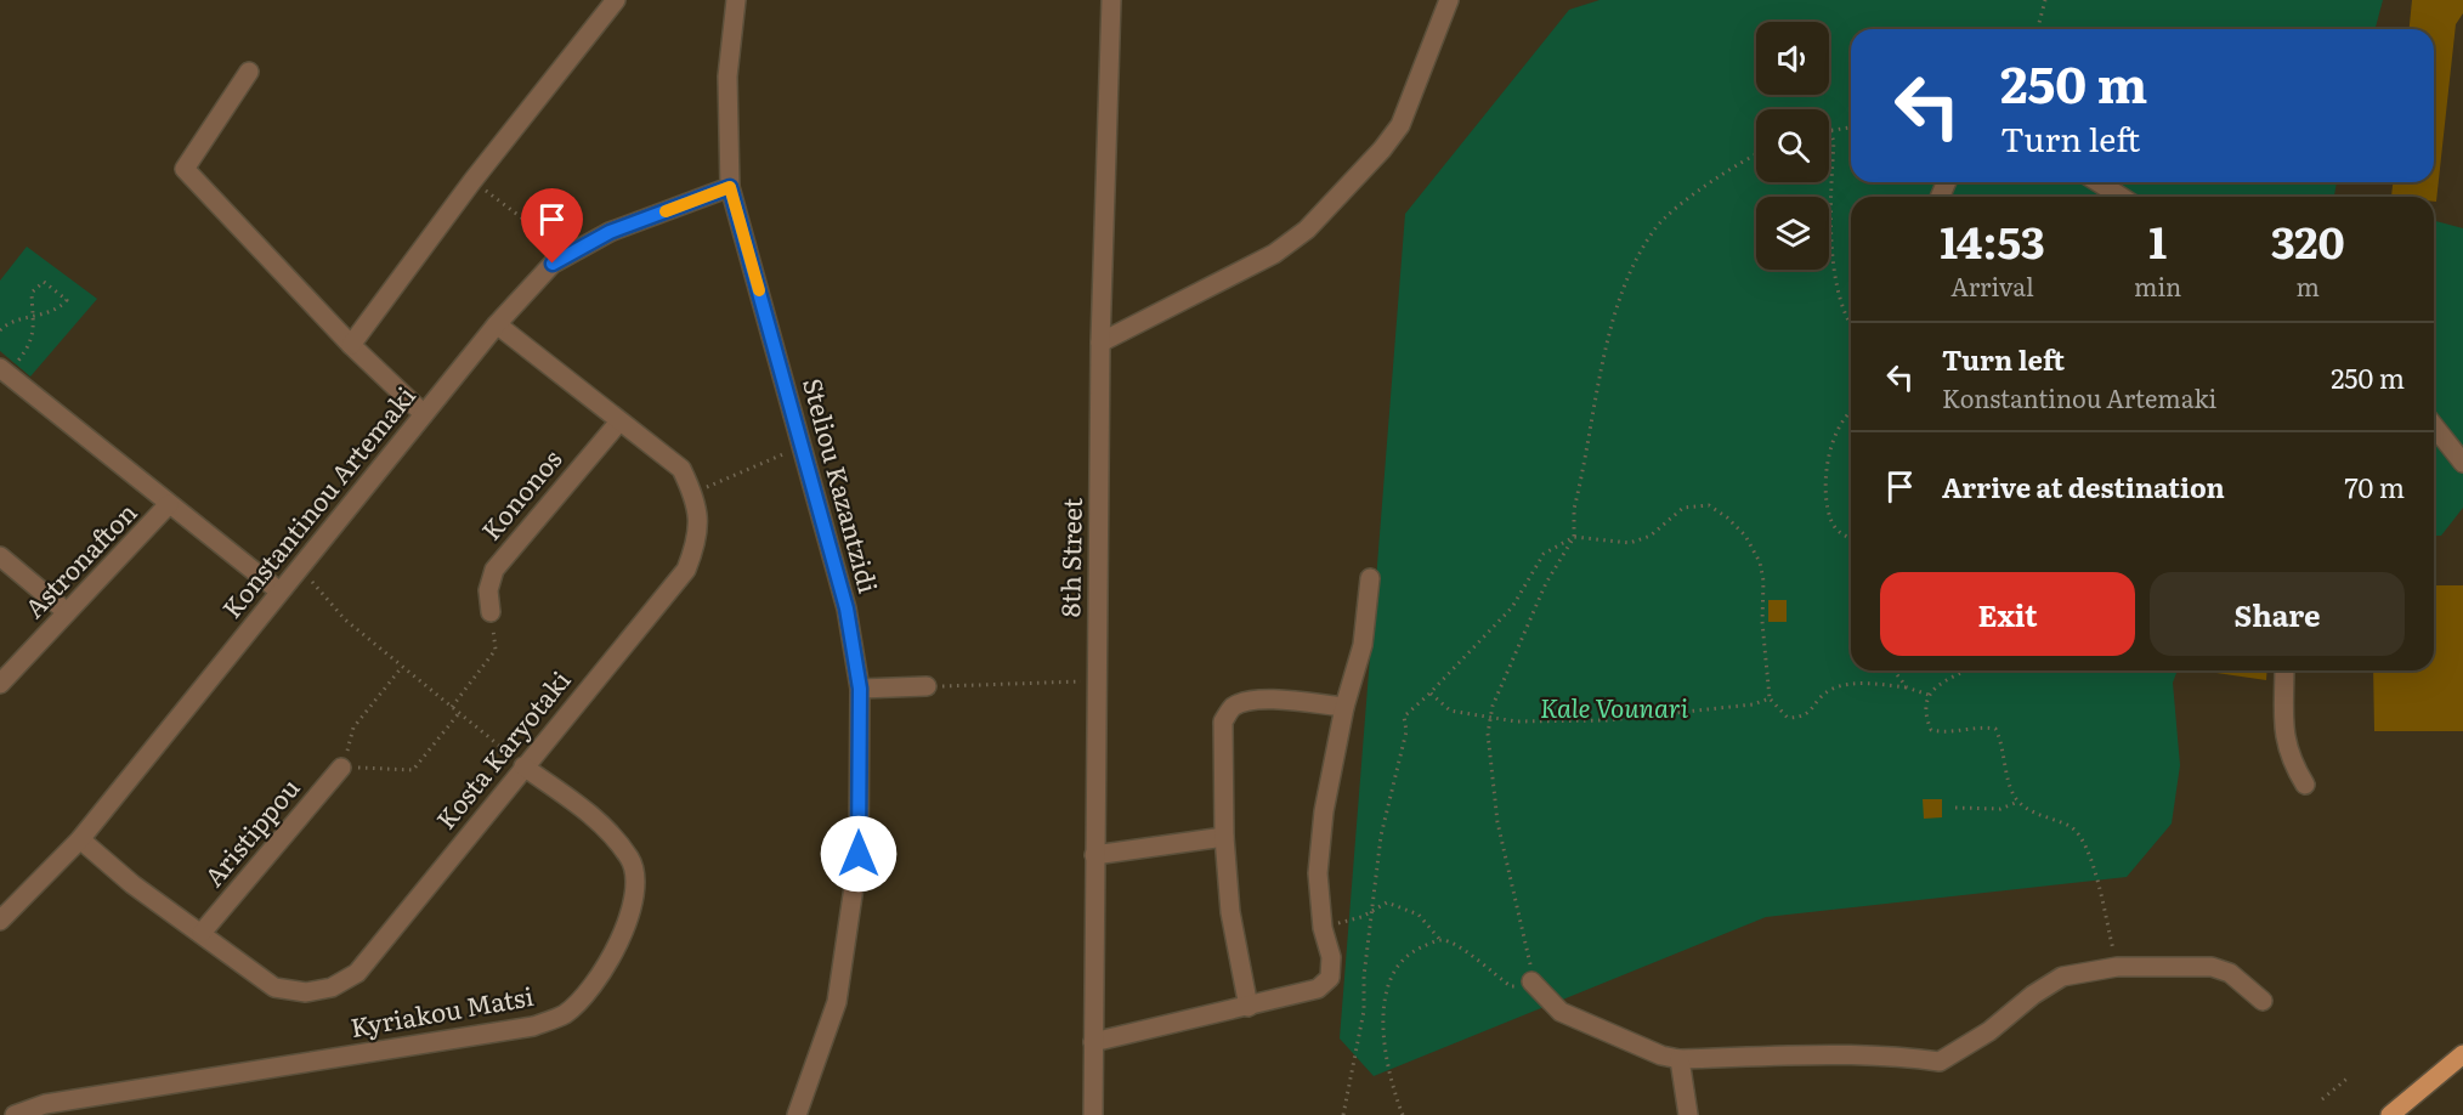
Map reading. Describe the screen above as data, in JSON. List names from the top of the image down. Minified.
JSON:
{"streets":{"street":["Steliou Kazantzidi","Kononos","Konstantinou Artemaki","8th Street","Astronafton","Kosta Karyotaki","Aristippou","Kyriakou Matsi"]},"crossings":[["Steliou Kazantzidi","Konstantinou Artemaki"],["Kononos","Kosta Karyotaki"],["Konstantinou Artemaki","Kosta Karyotaki"],["Kosta Karyotaki","Aristippou"],["Kosta Karyotaki","Kyriakou Matsi"]],"parks":["Kale Vounari"],"page":{"turn":["250 m","Turn left"],"eta":["14:53","Arrival","1","min","320","m"],"list":[{"name":"Turn left","note":"Konstantinou Artemaki","value":"250 m"},{"name":"Arrive at destination","value":"70 m"}],"buttons":["Exit","Share"]}}
